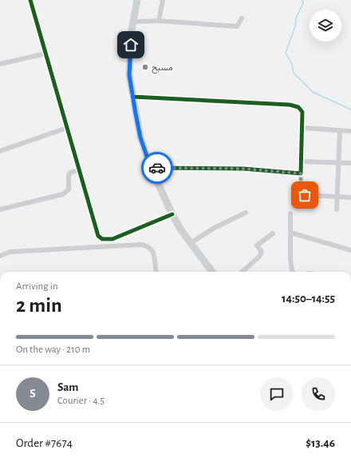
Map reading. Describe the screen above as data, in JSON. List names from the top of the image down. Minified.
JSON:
{"places":["مسبح"],"page":{"heading":["2 min","Arriving in","14:50–14:55"],"panel":["Sam","Courier · 4.5","Order #7674","$13.46"],"bar":"On the way · 210 m","round":"S"}}
